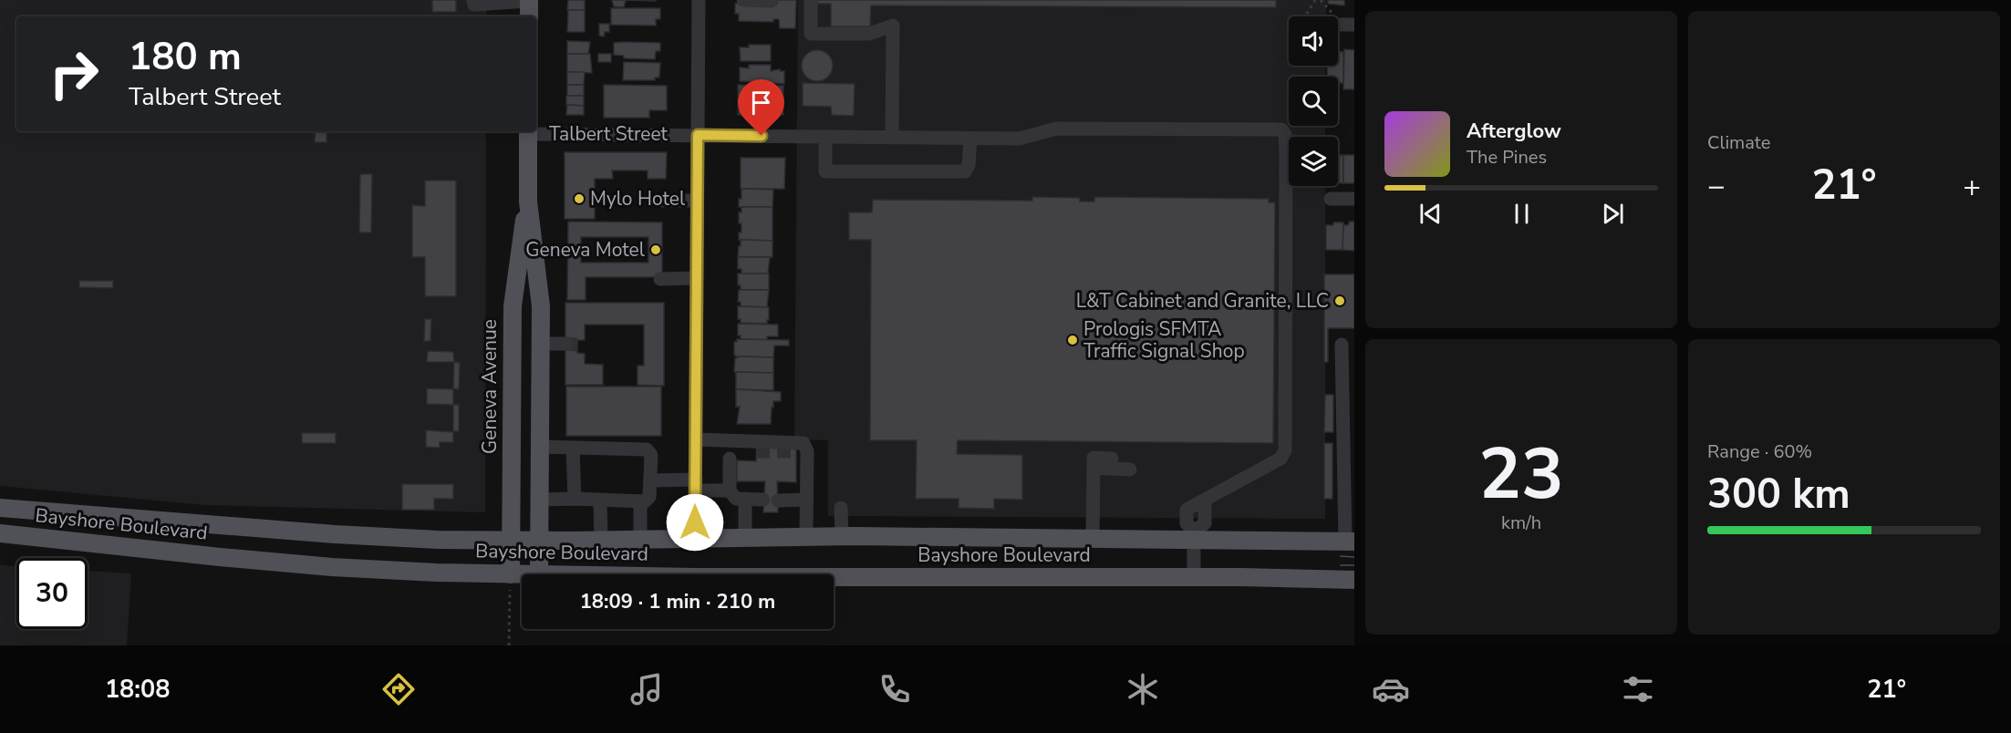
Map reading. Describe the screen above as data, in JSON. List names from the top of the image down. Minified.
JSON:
{"streets":{"main road":["Geneva Avenue","Bayshore Boulevard"],"street":["Talbert Street"]},"crossings":[["Talbert Street","Geneva Avenue"],["Talbert Street","Bayshore Boulevard"],["Geneva Avenue","Bayshore Boulevard"]],"places":["Mylo Hotel","Geneva Motel","L&T Cabinet and Granite, LLC","Prologis SFMTA Traffic Signal Shop"],"page":{"tile":["Climate",["23","km/h"],["Range · 60%","300 km"]],"turn":["180 m","Talbert Street"],"song":["Afterglow","The Pines"],"heat":["−","21°","+"],"limit":"30","trip":"18:09 · 1 min · 210 m","tabs":["18:08","21°"]}}
